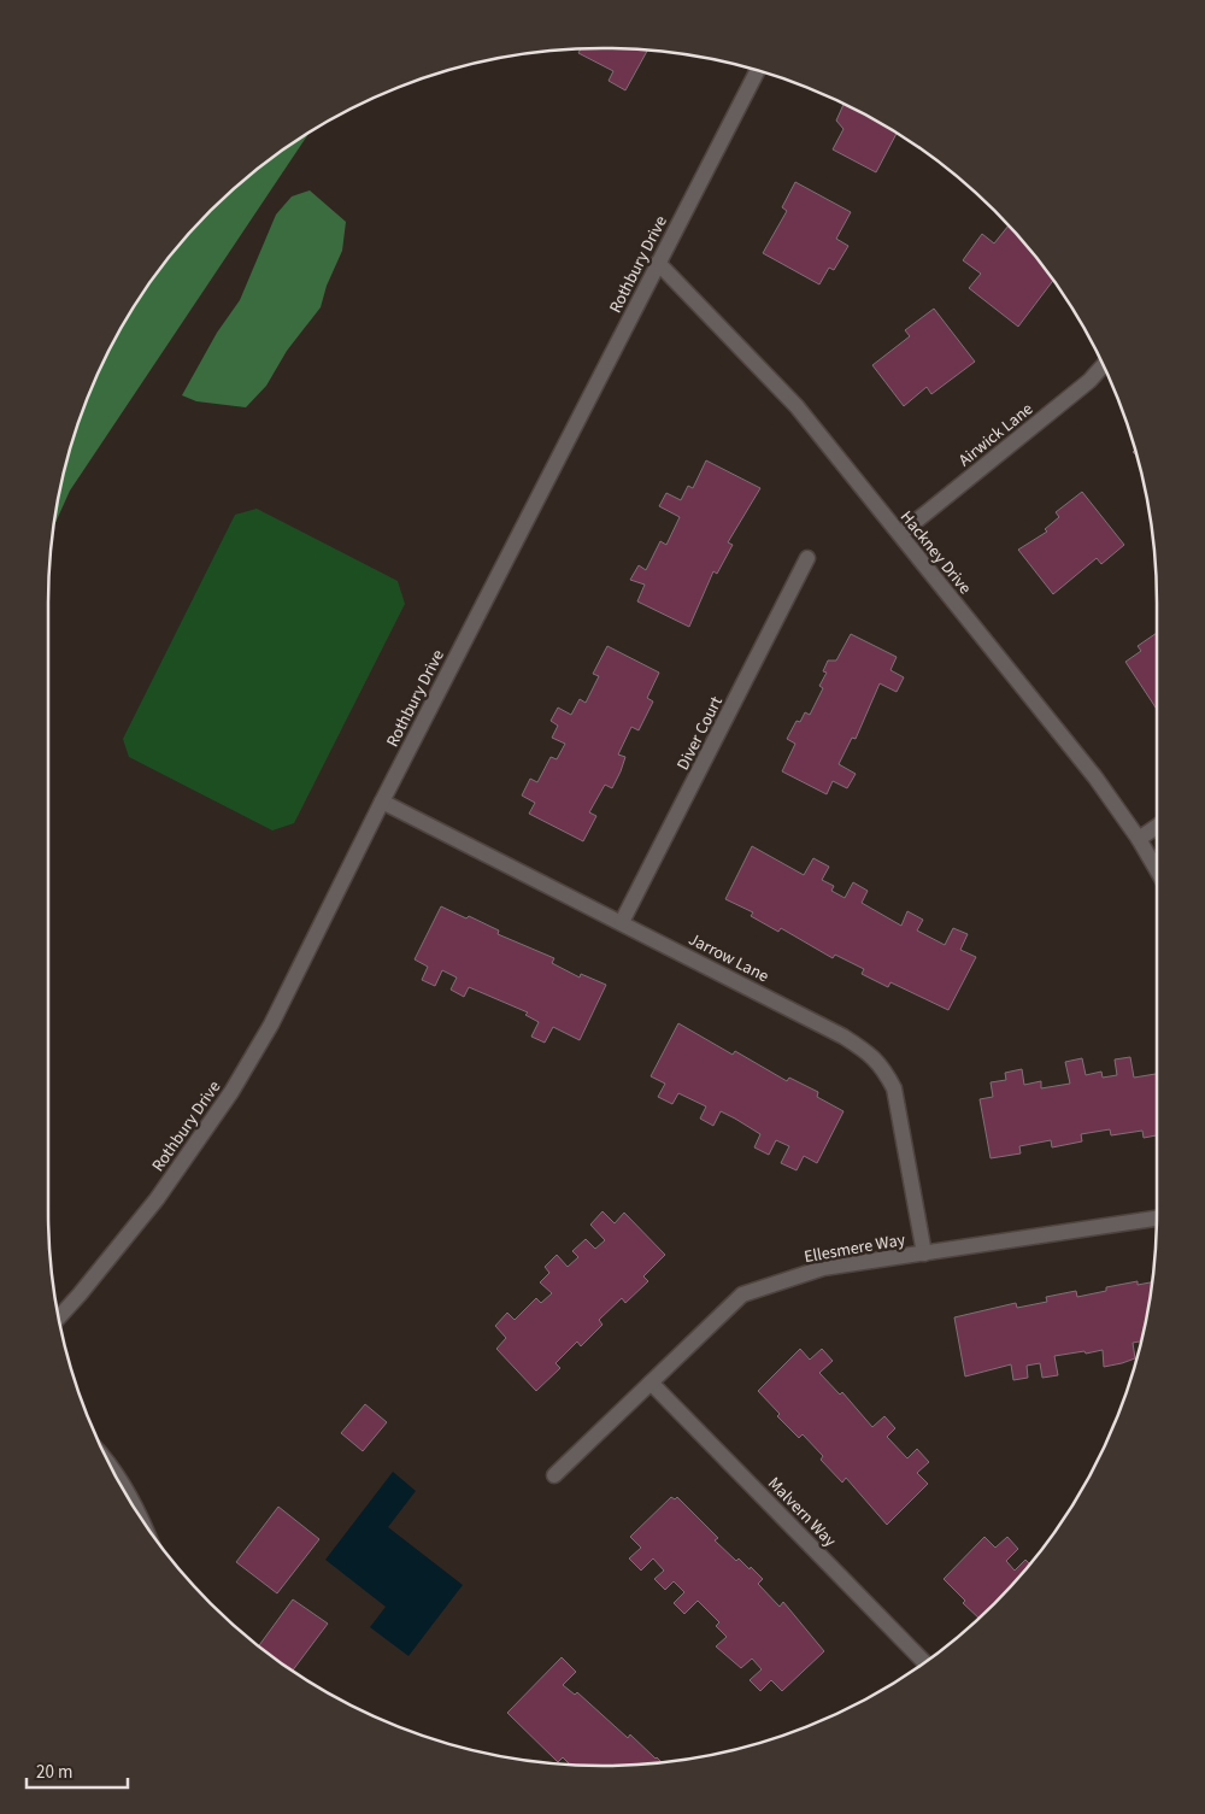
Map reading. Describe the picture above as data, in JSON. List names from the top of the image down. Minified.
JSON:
{"streets":{"street":["Rothbury Drive","Airwick Lane","Hackney Drive","Diver Court","Jarrow Lane","Ellesmere Way","Malvern Way"]},"crossings":[["Rothbury Drive","Hackney Drive"],["Rothbury Drive","Jarrow Lane"],["Airwick Lane","Hackney Drive"],["Diver Court","Jarrow Lane"],["Jarrow Lane","Ellesmere Way"],["Ellesmere Way","Malvern Way"]],"scale_bar":"20 m"}
